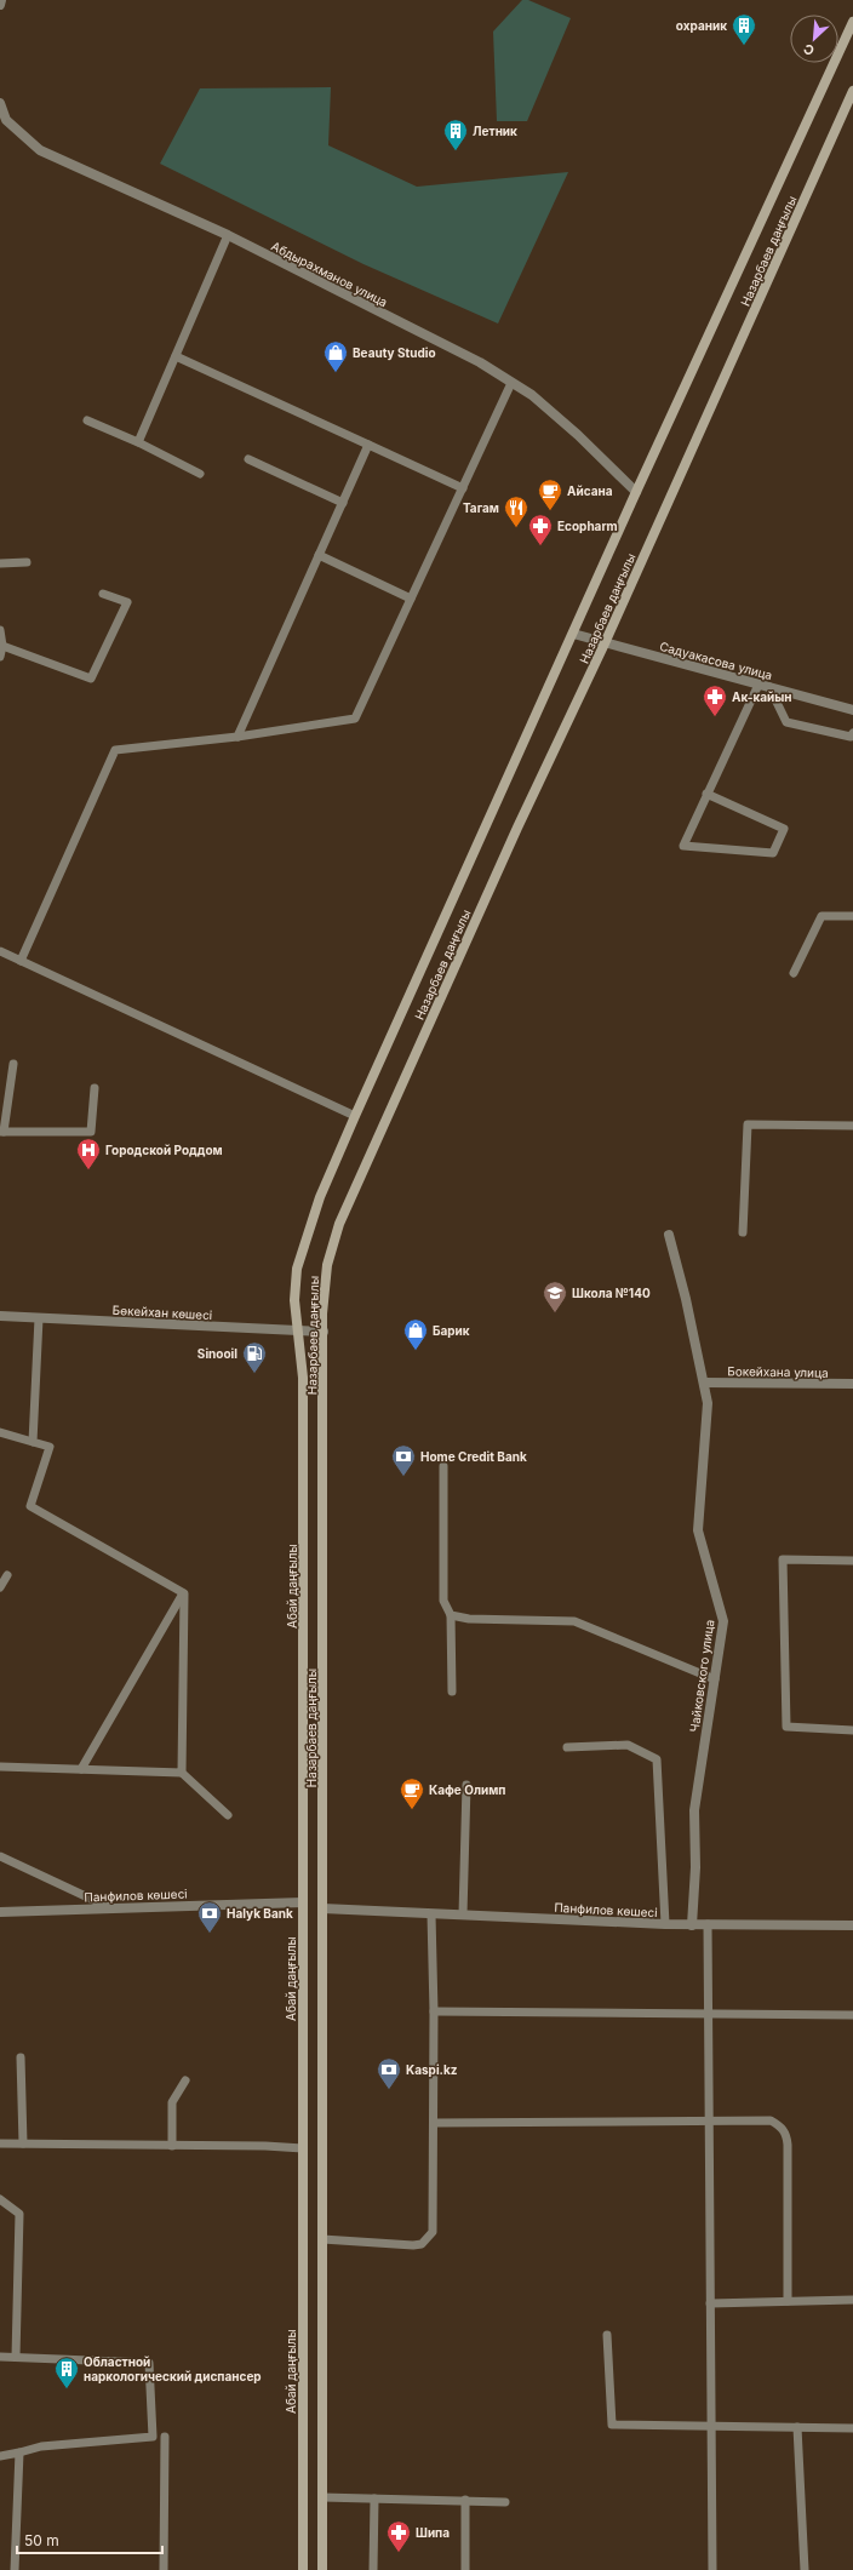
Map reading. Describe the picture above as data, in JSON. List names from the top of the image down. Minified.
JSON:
{"streets":{"main road":["Назарбаев даңғылы","Абай даңғылы"],"street":["Абдырахманов улица","Садуакасова улица","Бөкейхан көшесі","Бокейхана улица","Чайковского улица","Панфилов көшесі"]},"crossings":[["Назарбаев даңғылы","Абдырахманов улица"],["Назарбаев даңғылы","Садуакасова улица"],["Назарбаев даңғылы","Бөкейхан көшесі"],["Назарбаев даңғылы","Абай даңғылы"],["Назарбаев даңғылы","Панфилов көшесі"],["Бөкейхан көшесі","Абай даңғылы"],["Бокейхана улица","Чайковского улица"],["Абай даңғылы","Панфилов көшесі"],["Чайковского улица","Панфилов көшесі"]],"places":{"building":["охраник","Летник","Областной наркологический диспансер"],"shop":["Beauty Studio","Барик"],"cafe":["Айсана","Кафе Олимп"],"restaurant":["Тагам"],"pharmacy":["Ecopharm","Ак-кайын","Шипа"],"hospital":["Городской Роддом"],"school or university":["Школа №140"],"fuel station":["Sinooil"],"bank":["Home Credit Bank","Halyk Bank","Kaspi.kz"]},"scale_bar":"50 m","north":"bottom left"}
